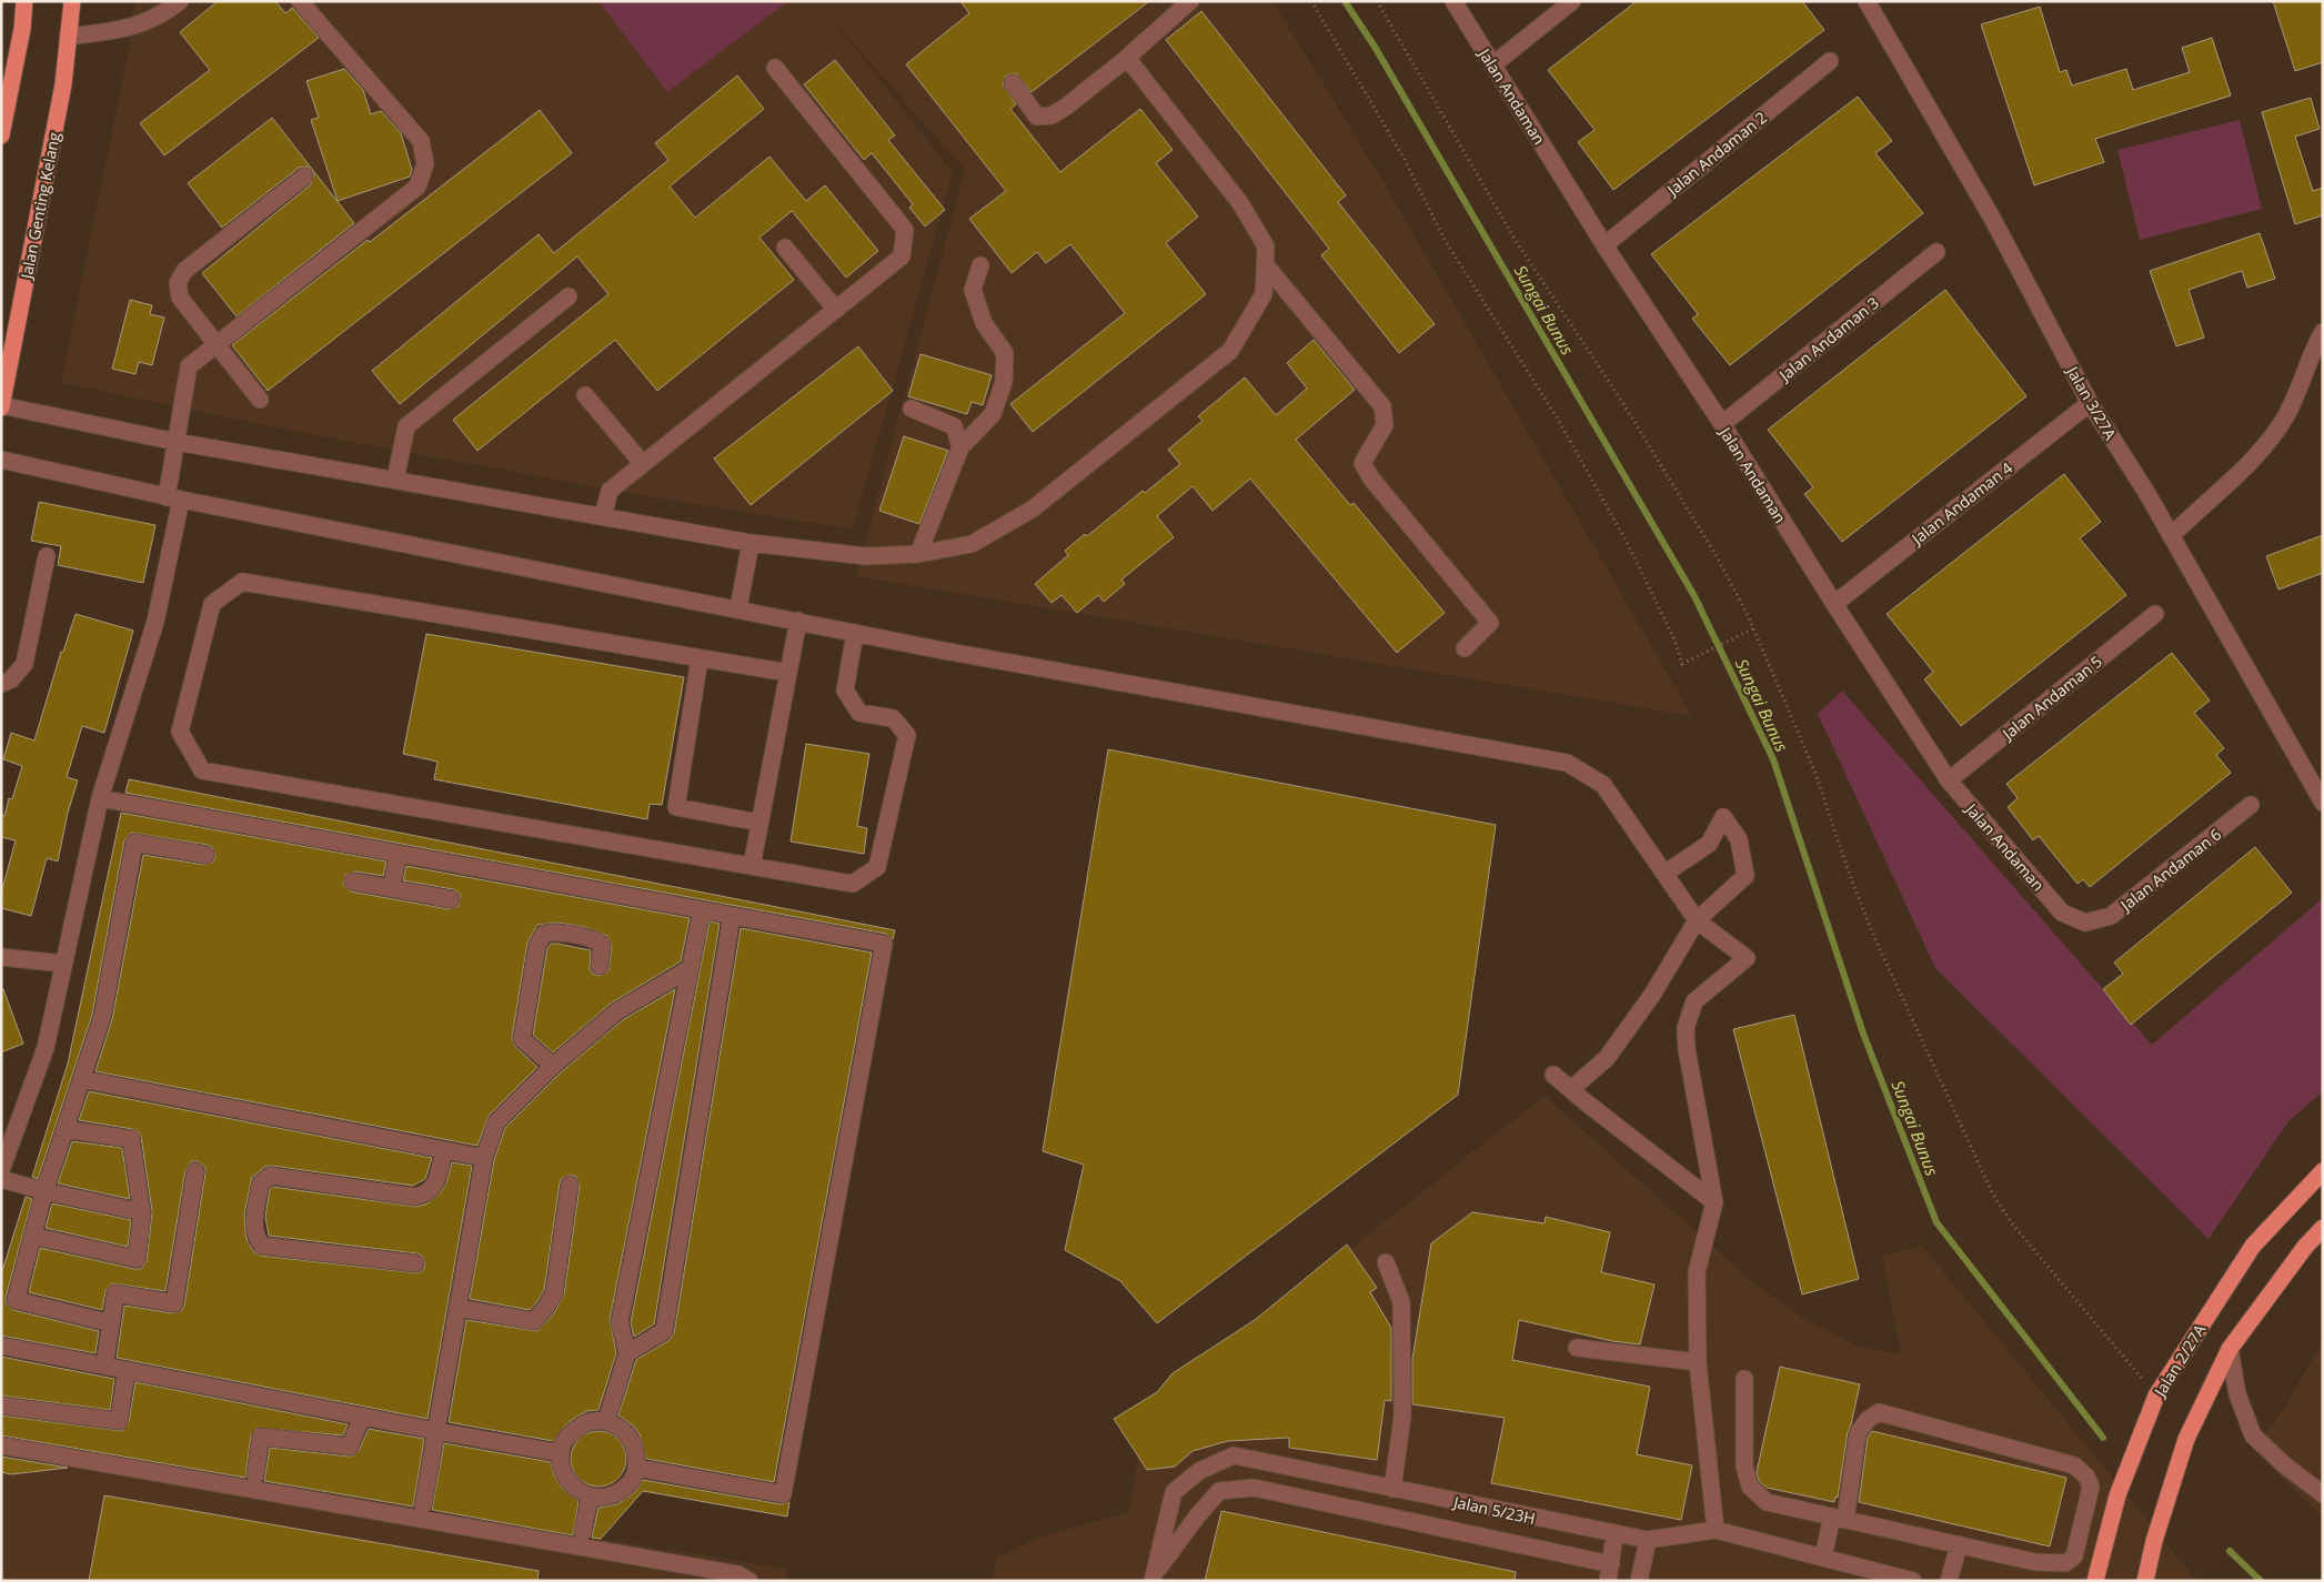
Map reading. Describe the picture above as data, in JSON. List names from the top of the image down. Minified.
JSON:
{"streets":{"main road":["Jalan Genting Kelang","Jalan 2/27A"],"street":["Jalan Andaman","Jalan Andaman 2","Jalan Andaman 3","Jalan 3/27A","Jalan Andaman 4","Jalan Andaman 5","Jalan Andaman 6","Jalan 5/23H"]},"crossings":[["Jalan Andaman","Jalan Andaman 2"],["Jalan Andaman","Jalan Andaman 3"],["Jalan Andaman","Jalan Andaman 4"],["Jalan Andaman","Jalan Andaman 5"],["Jalan Andaman","Jalan Andaman 6"],["Jalan 3/27A","Jalan Andaman 4"]],"water":["Sungai Bunus"]}
